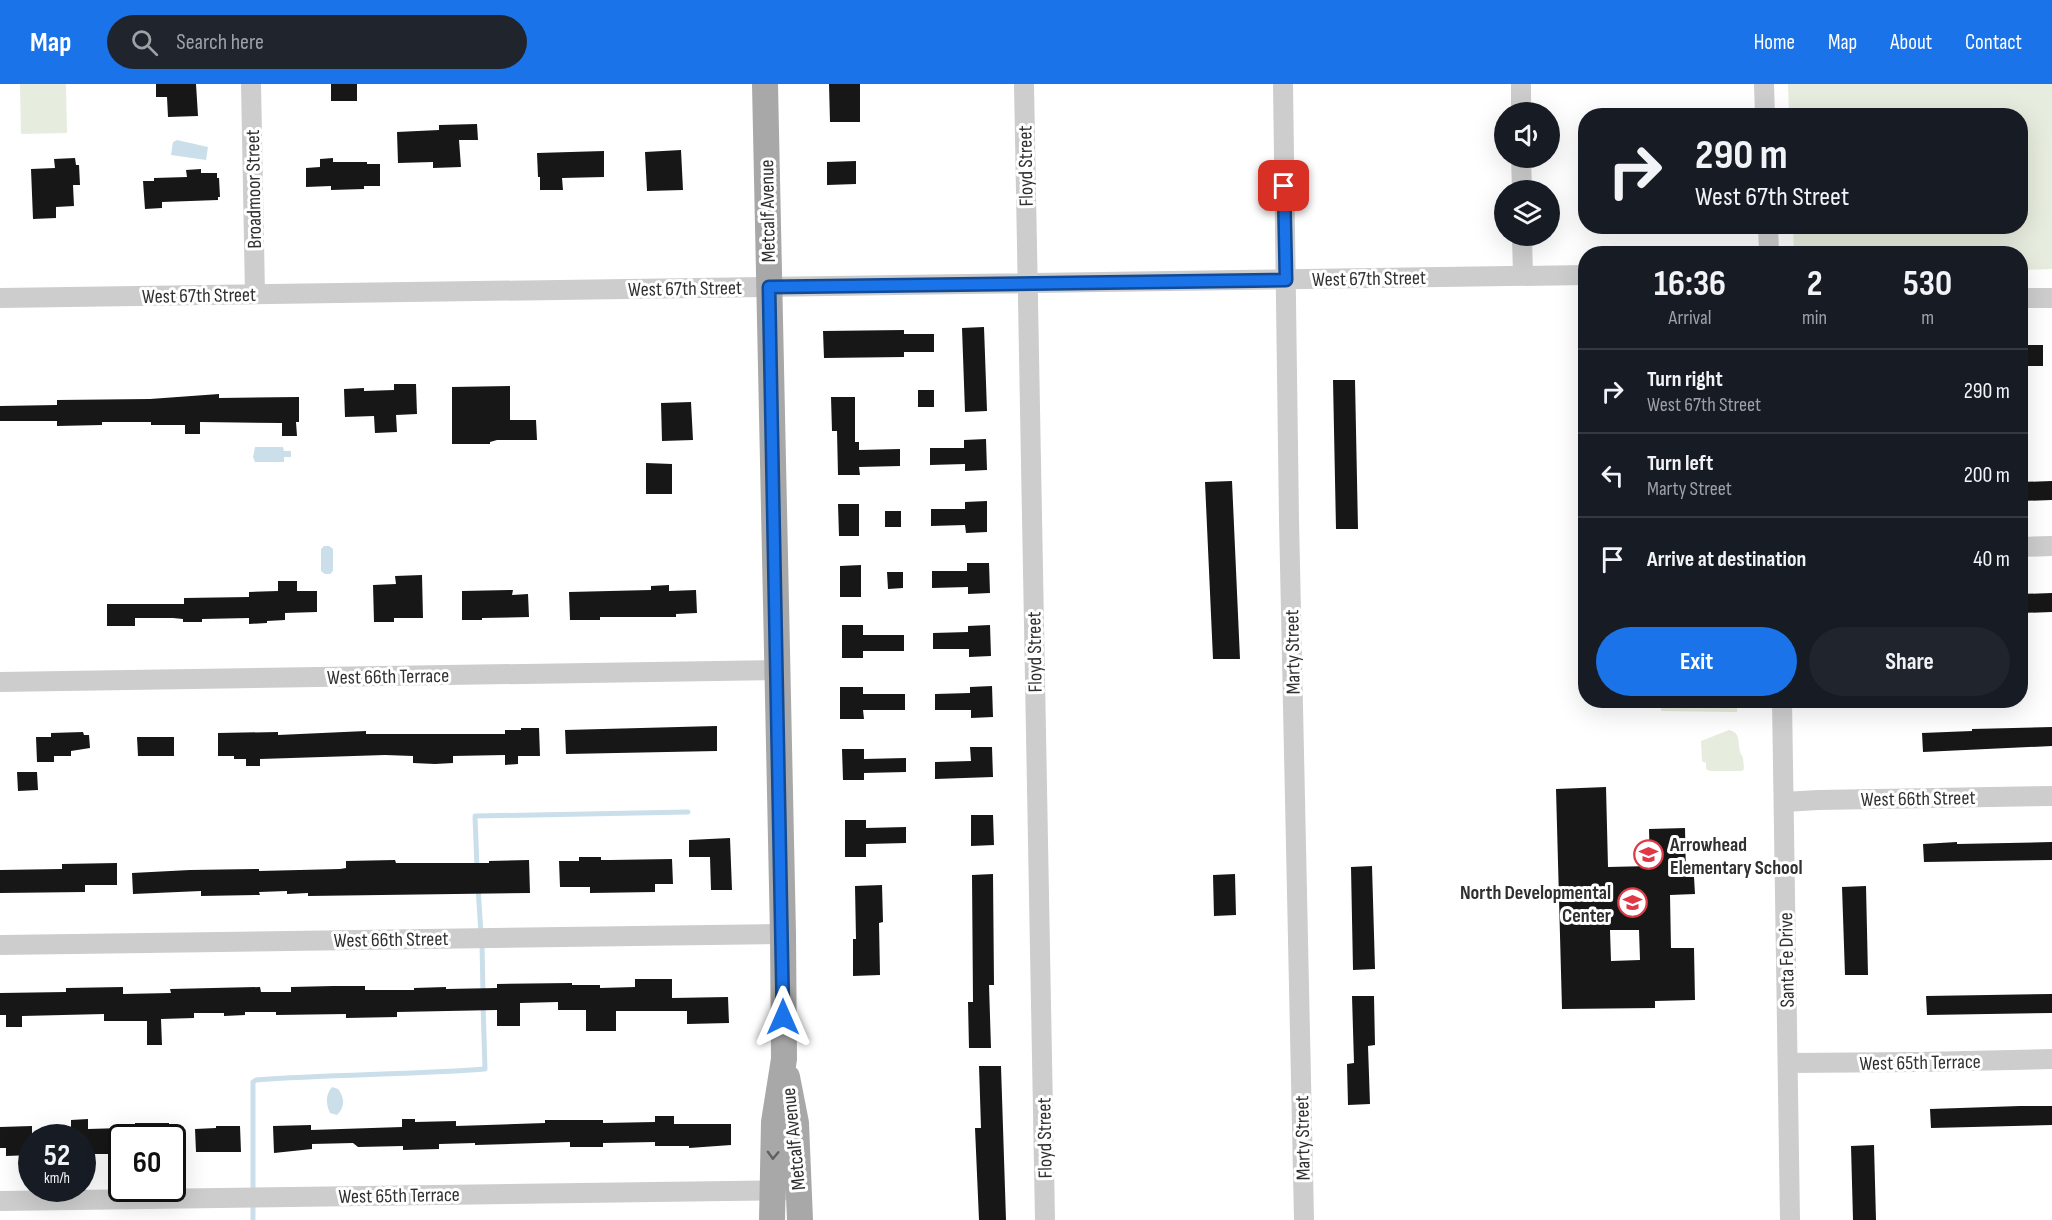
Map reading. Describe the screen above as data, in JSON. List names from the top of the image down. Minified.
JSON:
{"streets":{"main road":["Metcalf Avenue"],"street":["Floyd Street","Broadmoor Street","West 67th Street","Marty Street","West 66th Terrace","West 66th Street","Santa Fe Drive","West 65th Terrace"]},"crossings":[["Floyd Street","West 67th Street"],["Broadmoor Street","West 67th Street"],["Metcalf Avenue","West 67th Street"],["Metcalf Avenue","West 66th Terrace"],["Metcalf Avenue","West 66th Street"],["Metcalf Avenue","West 65th Terrace"],["West 67th Street","Marty Street"],["West 66th Street","Santa Fe Drive"],["Santa Fe Drive","West 65th Terrace"]],"places":{"school or university":["Arrowhead Elementary School","North Developmental Center"]},"page":{"header":"Map","search":"Search here","nav":["Home","Map","About","Contact"],"turn":["290 m","West 67th Street"],"eta":["16:36","Arrival","2","min","530","m"],"list":[{"name":"Turn right","note":"West 67th Street","value":"290 m"},{"name":"Turn left","note":"Marty Street","value":"200 m"},{"name":"Arrive at destination","value":"40 m"}],"buttons":["Exit","Share"],"speed":"52 km/h","limit":"60"}}
